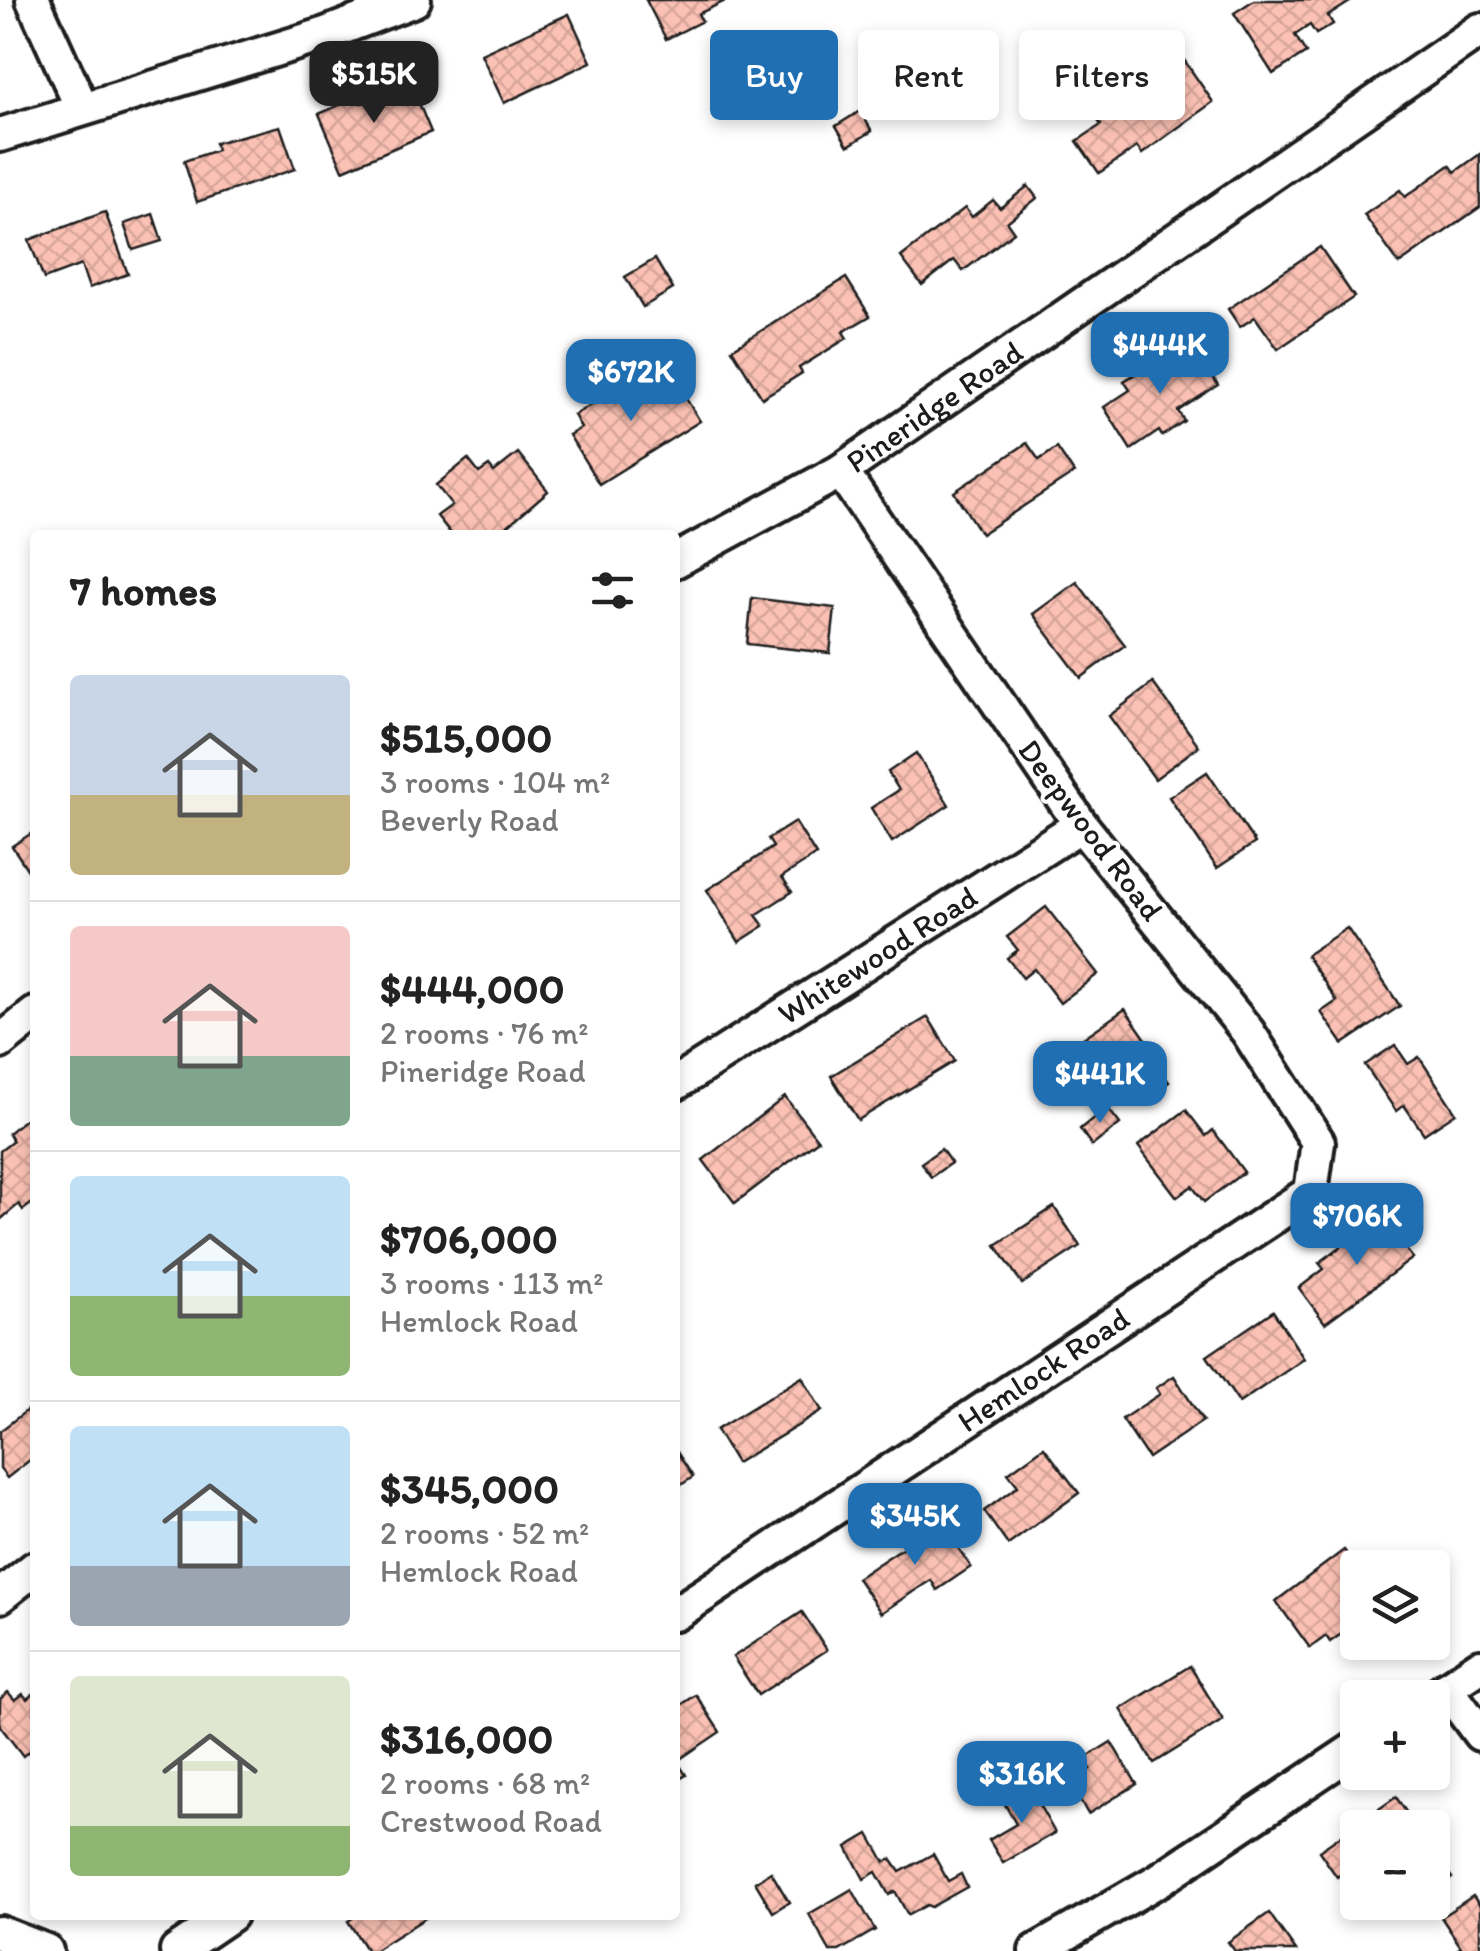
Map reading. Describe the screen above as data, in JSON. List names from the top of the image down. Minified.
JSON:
{"streets":{"street":["Pineridge Road","Deepwood Road","Whitewood Road","Hemlock Road"]},"crossings":[["Pineridge Road","Deepwood Road"],["Deepwood Road","Whitewood Road"],["Deepwood Road","Hemlock Road"]],"page":{"chip":["Buy","Rent","Filters"],"price":["$515K","$444K","$672K","$441K","$706K","$345K","$316K"],"heading":"7 homes","list":[{"name":"$515,000","note":"3 rooms · 104 m² · Beverly Road"},{"name":"$444,000","note":"2 rooms · 76 m² · Pineridge Road"},{"name":"$706,000","note":"3 rooms · 113 m² · Hemlock Road"},{"name":"$345,000","note":"2 rooms · 52 m² · Hemlock Road"},{"name":"$316,000","note":"2 rooms · 68 m² · Crestwood Road"}],"map_buttons":["+","−"]}}
